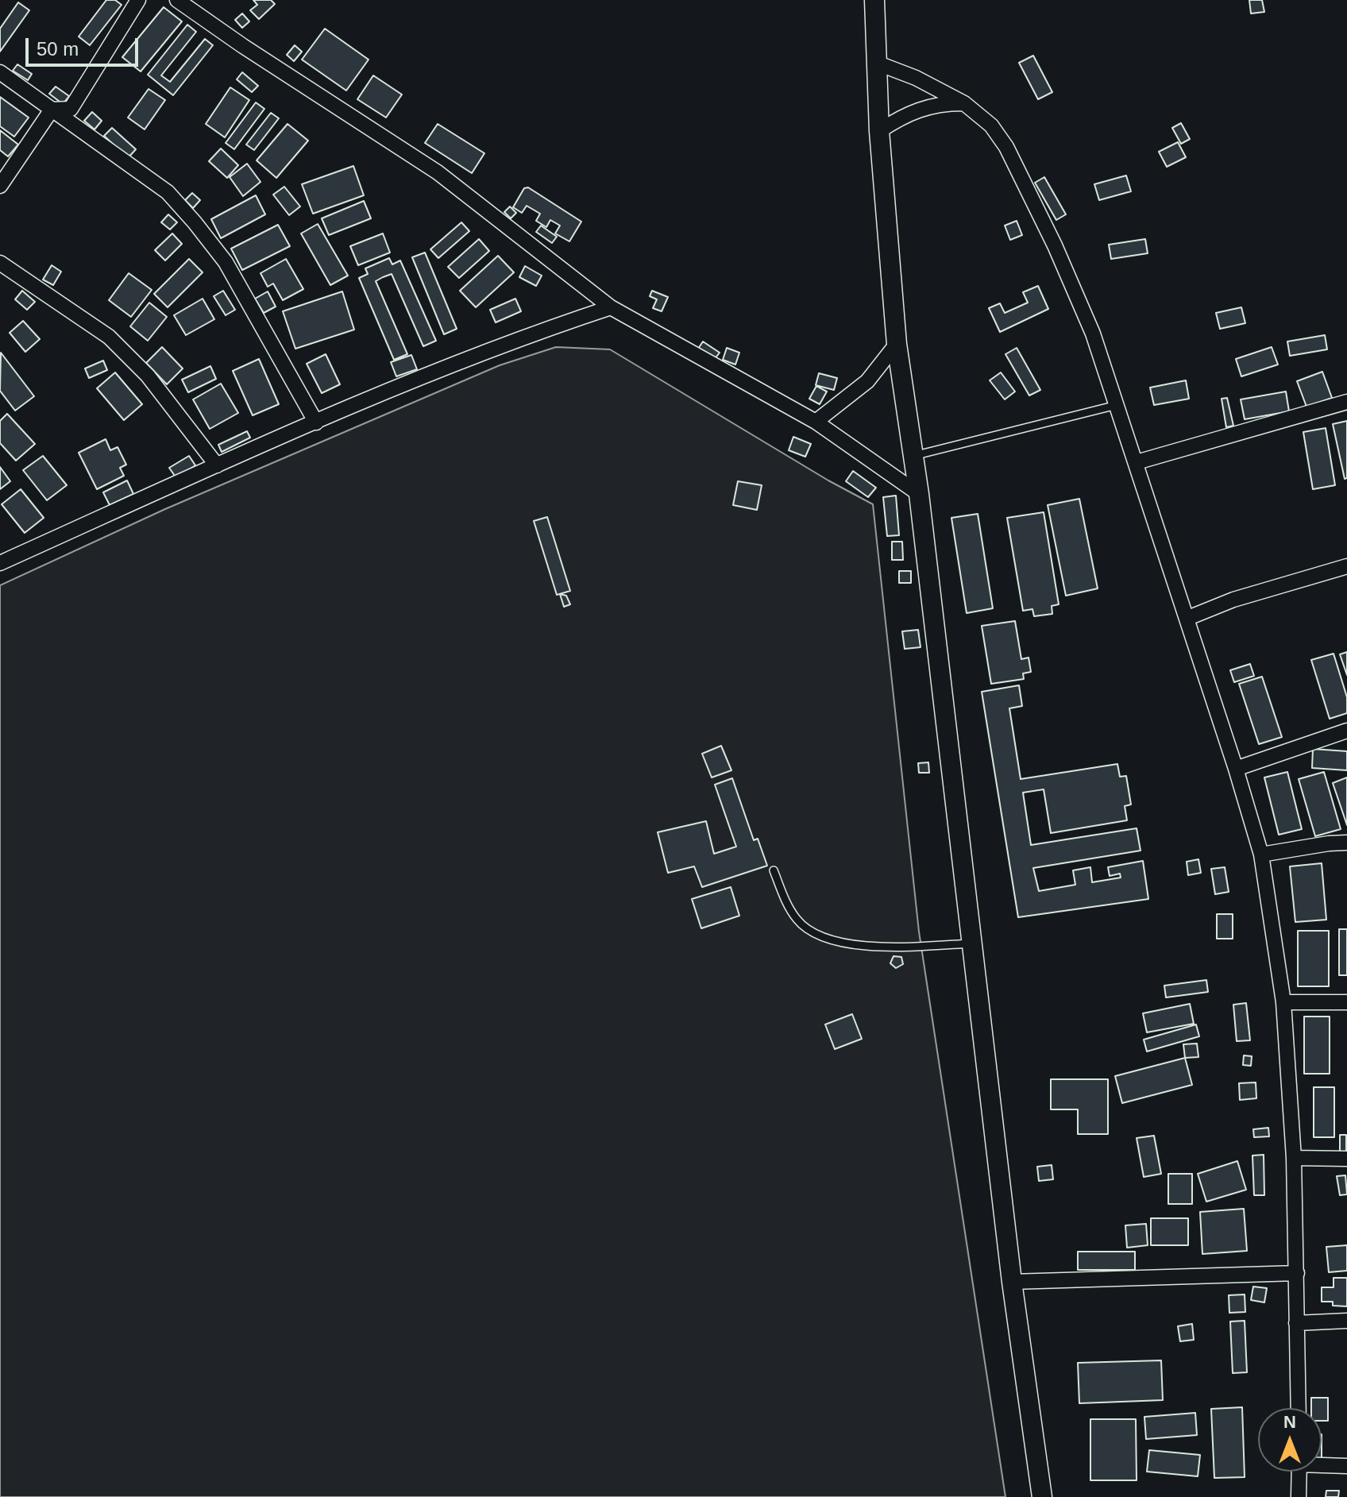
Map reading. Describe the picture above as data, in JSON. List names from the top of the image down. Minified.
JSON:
{"scale_bar":"50 m","north":"top"}
